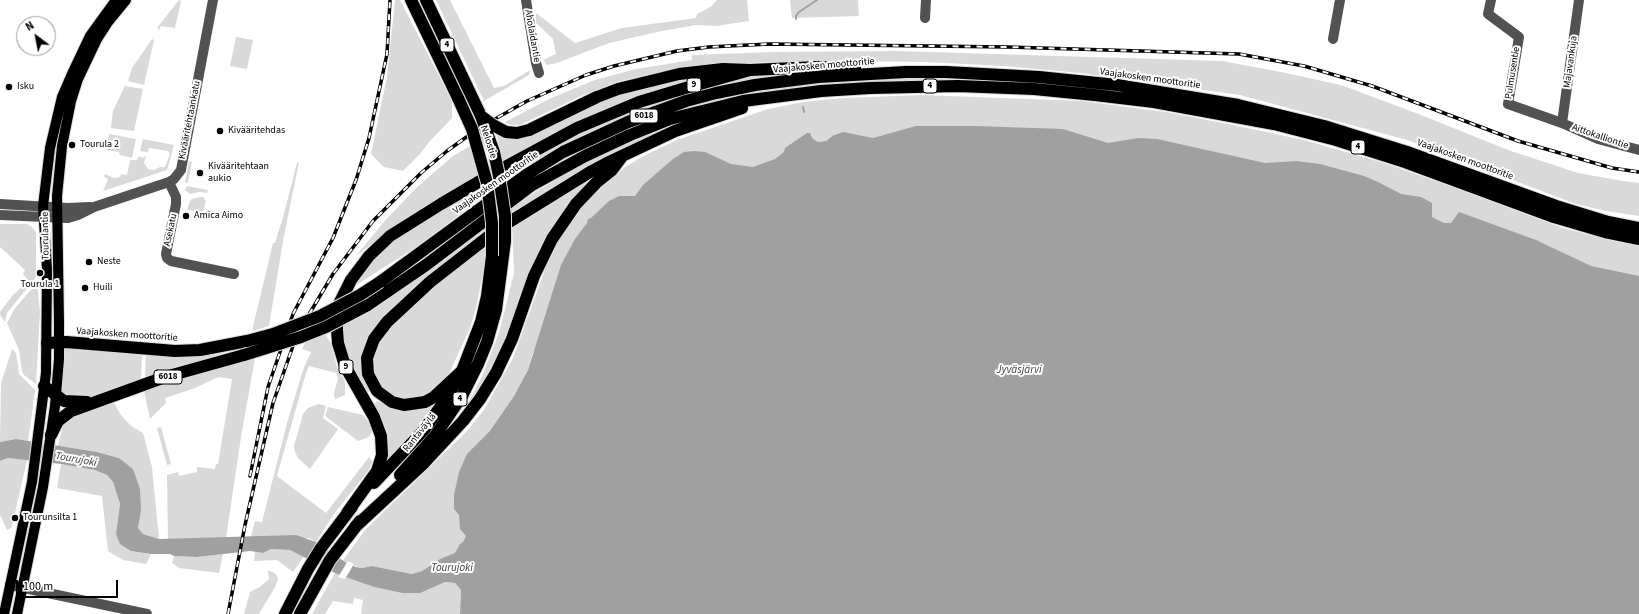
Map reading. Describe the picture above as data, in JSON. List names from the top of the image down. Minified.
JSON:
{"streets":{"highway":["4","Vaajakosken moottoritie","9","6018","Nelostie","Rantaväylä"],"main road":["Tourulantie"],"street":["Aholaidantie","Majavankuja","Pulmusentie","Kivääritehtaankatu","Aittokalliontie","Asekatu"]},"crossings":[["4","Vaajakosken moottoritie"],["4","9"],["4","6018"],["4","Nelostie"],["4","Rantaväylä"],["Majavankuja","Pulmusentie"],["Majavankuja","Aittokalliontie"],["Vaajakosken moottoritie","6018"],["Vaajakosken moottoritie","Tourulantie"],["Pulmusentie","Aittokalliontie"],["9","Rantaväylä"],["6018","Tourulantie"],["Kivääritehtaankatu","Asekatu"],["Nelostie","Rantaväylä"]],"water":["Jyväsjärvi","Tourujoki"],"places":["Isku","Kivääritehdas","Tourula 2","Kivääritehtaan aukio","Amica Aimo","Neste","Tourula 1","Huili","Tourunsilta 1"],"scale_bar":"100 m","north":"top left"}
